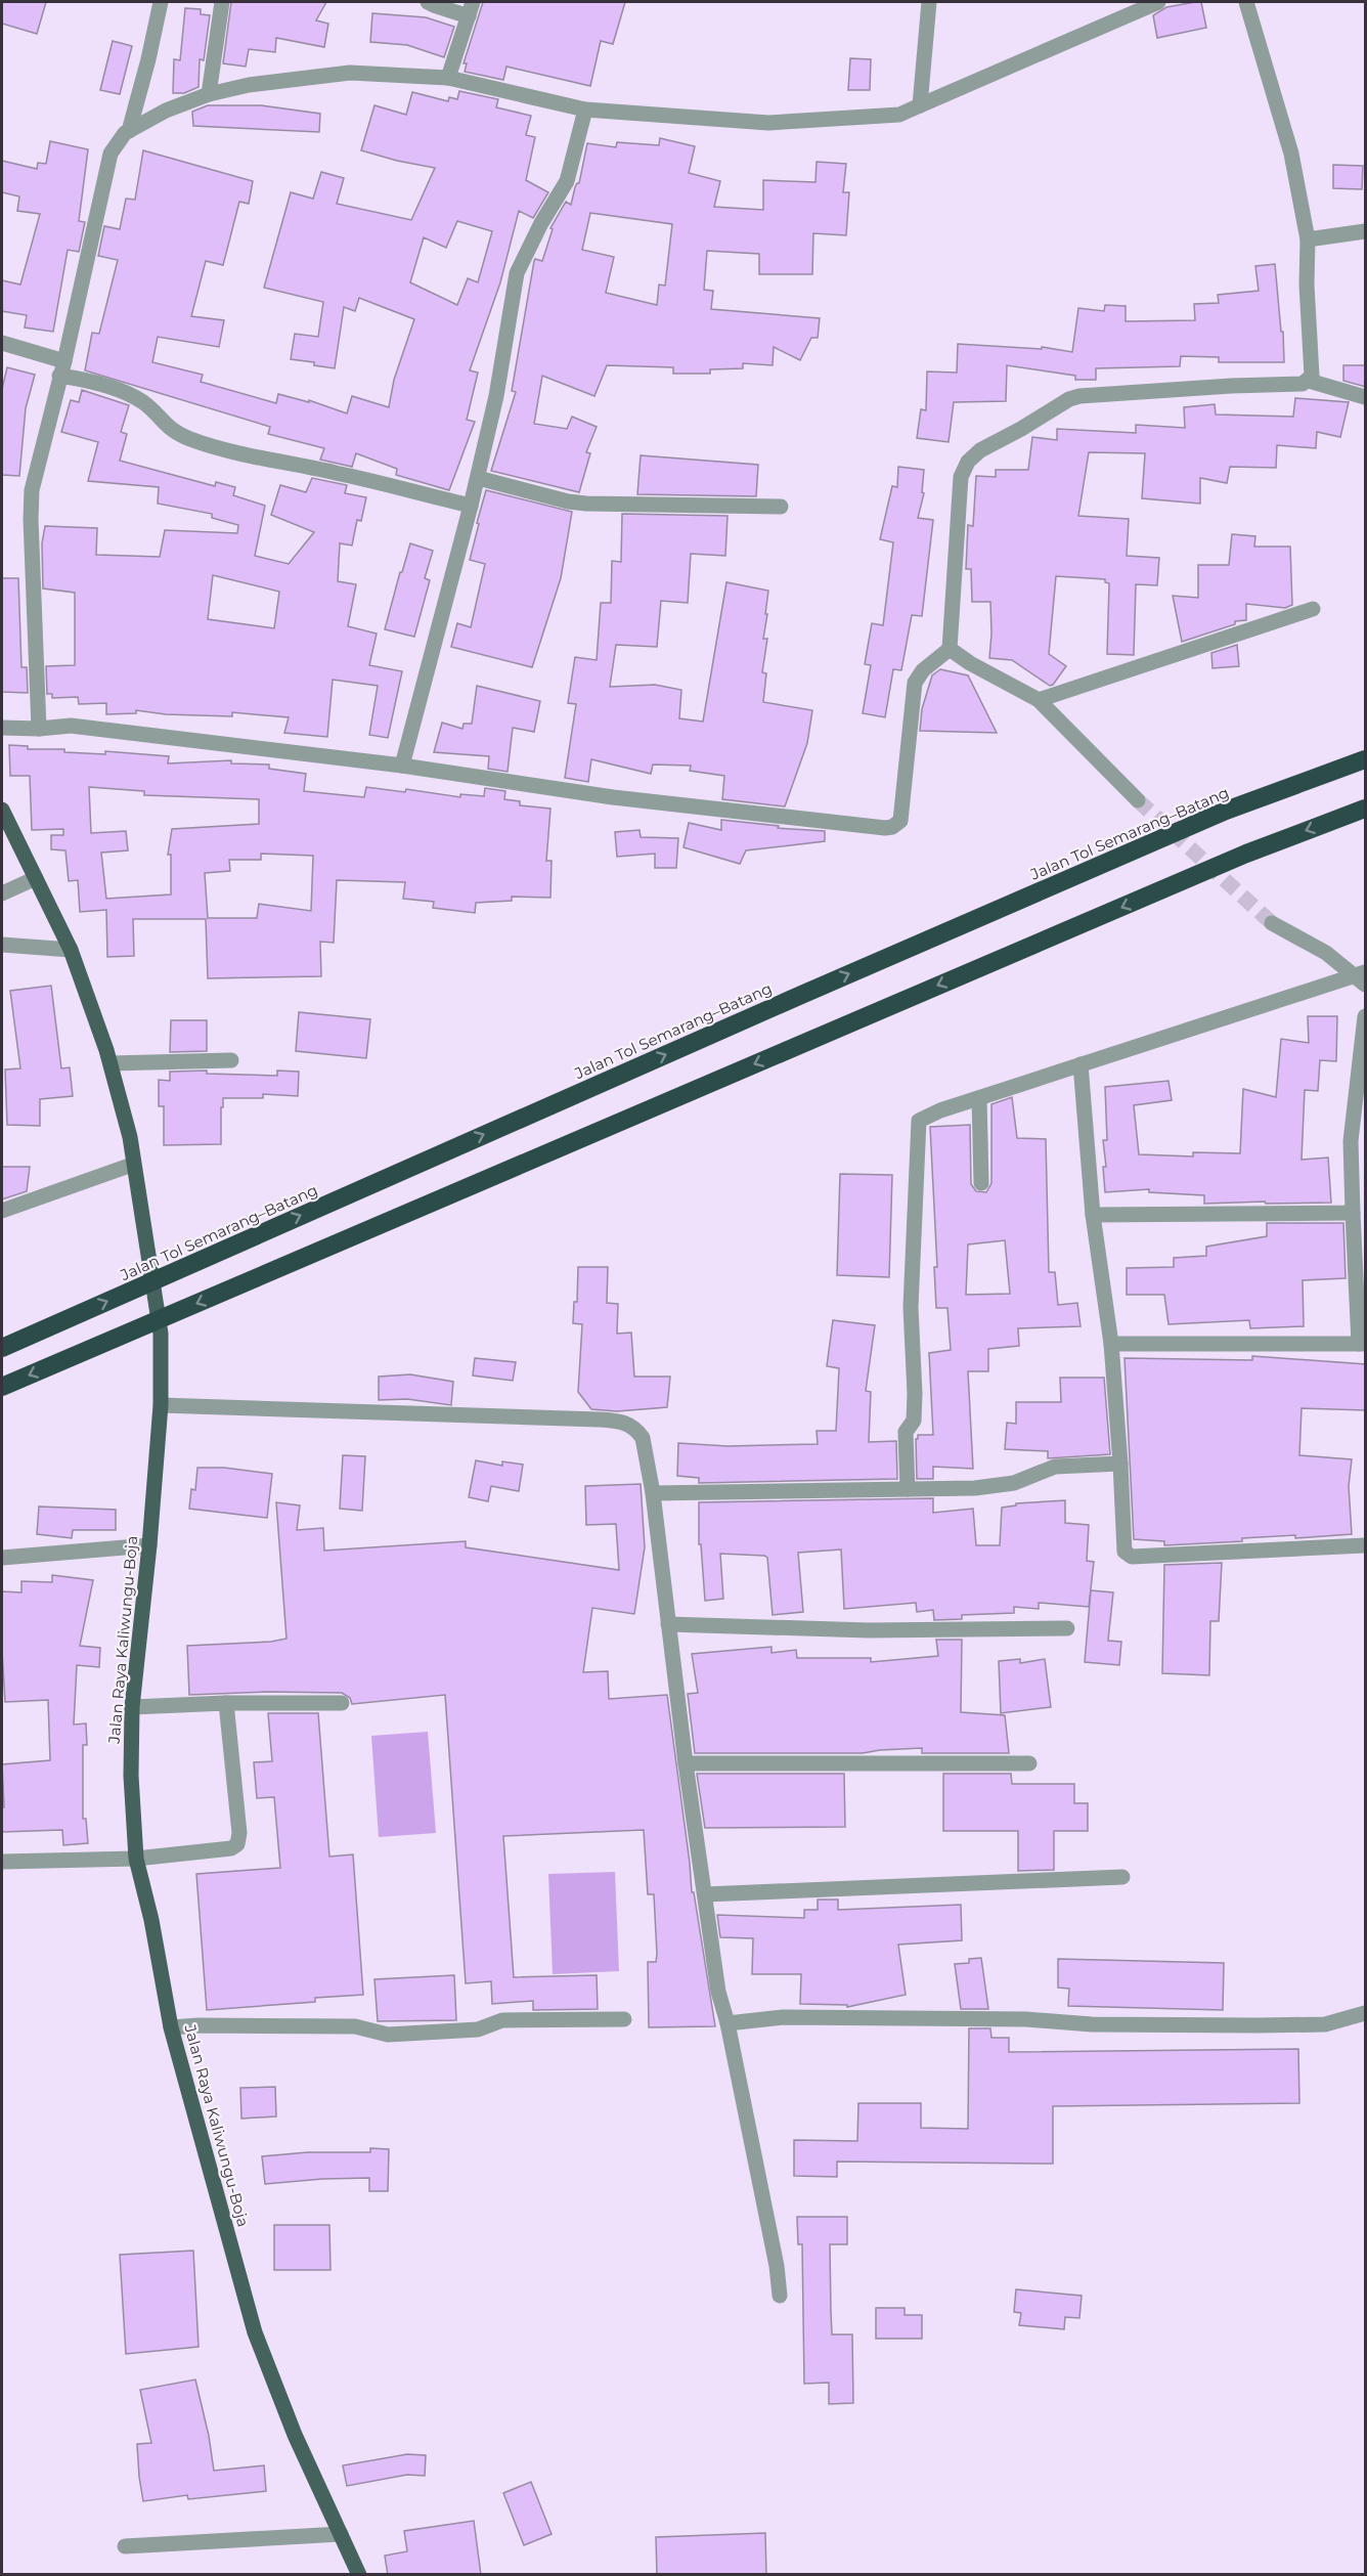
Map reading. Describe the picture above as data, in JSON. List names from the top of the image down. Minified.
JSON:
{"streets":{"highway":["Jalan Tol Semarang–Batang"],"main road":["Jalan Raya Kaliwungu-Boja"]}}
